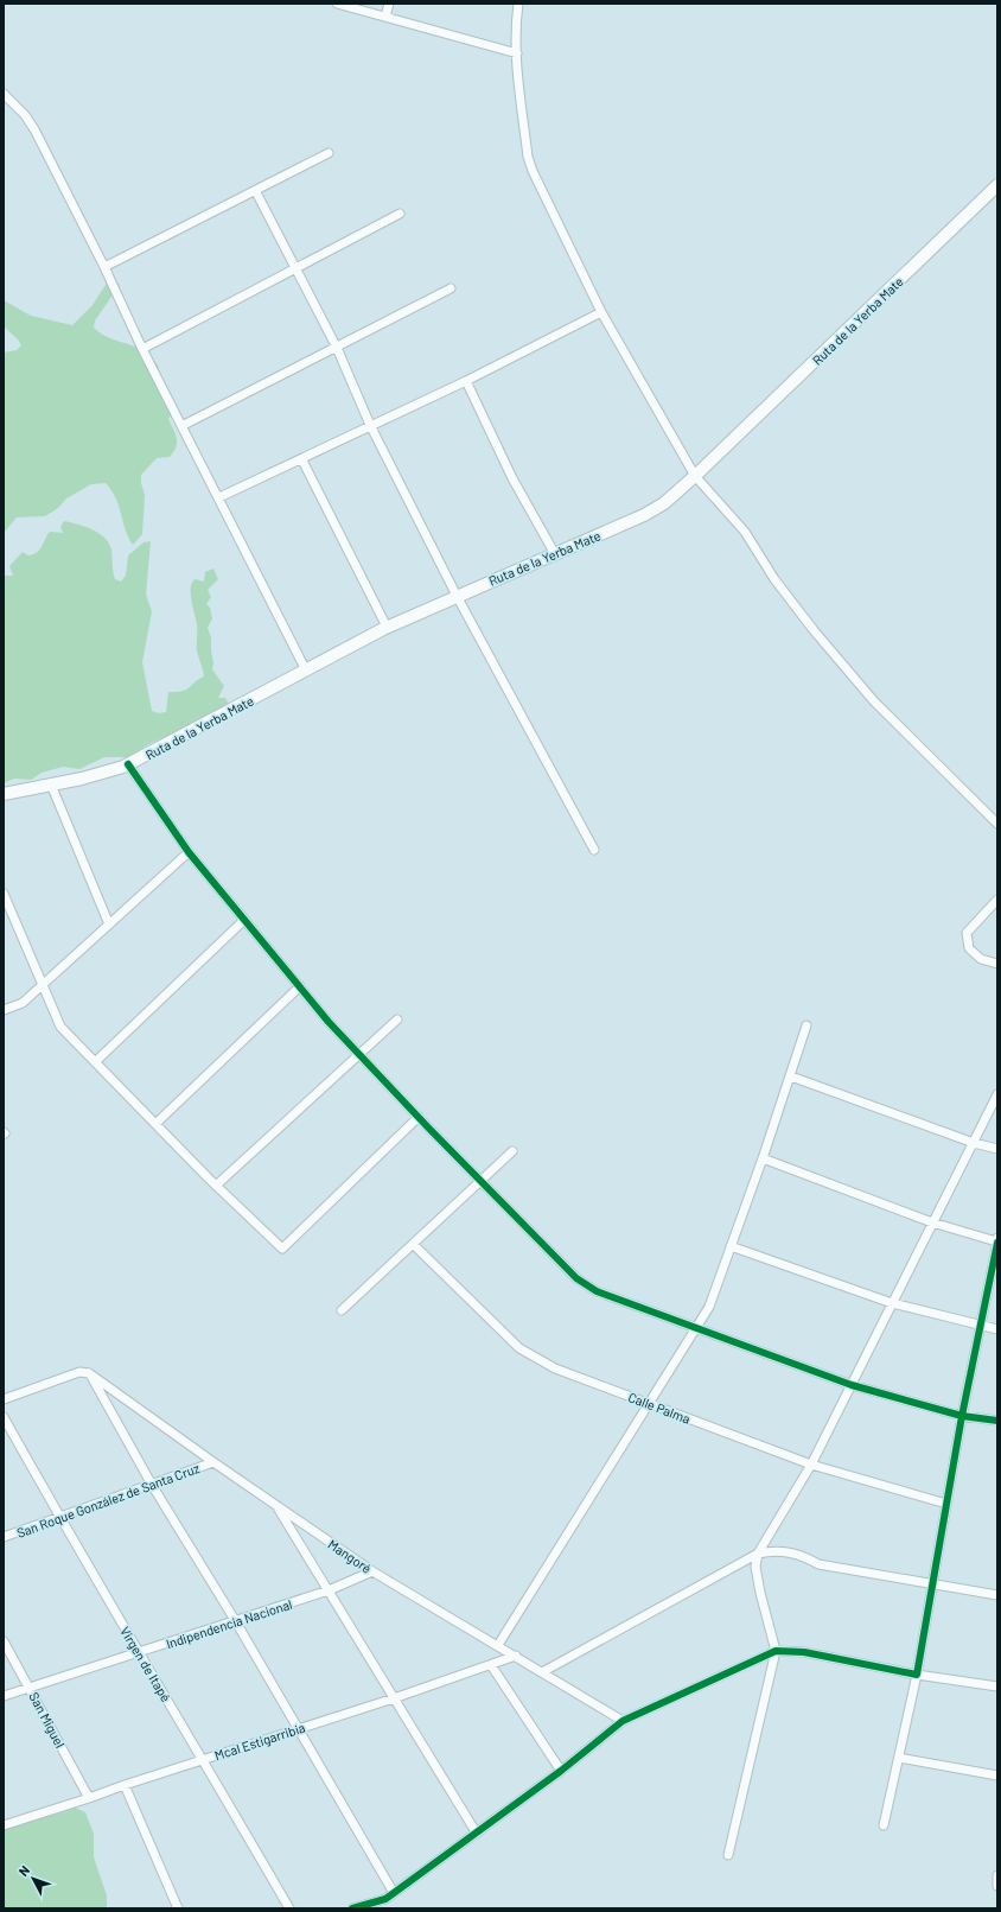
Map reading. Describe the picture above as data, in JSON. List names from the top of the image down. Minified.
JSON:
{"streets":{"main road":["Ruta de la Yerba Mate"],"street":["Calle Palma","San Roque González de Santa Cruz","Mangoré","Indipendencia Nacional","Virgen de Itapé","San Miguel","Mcal Estigarribia"]},"crossings":[["San Roque González de Santa Cruz","Mangoré"],["San Roque González de Santa Cruz","Virgen de Itapé"],["Mangoré","Indipendencia Nacional"],["Mangoré","Mcal Estigarribia"],["Indipendencia Nacional","Virgen de Itapé"],["Indipendencia Nacional","San Miguel"],["Virgen de Itapé","Mcal Estigarribia"],["San Miguel","Mcal Estigarribia"]],"north":"top left"}
